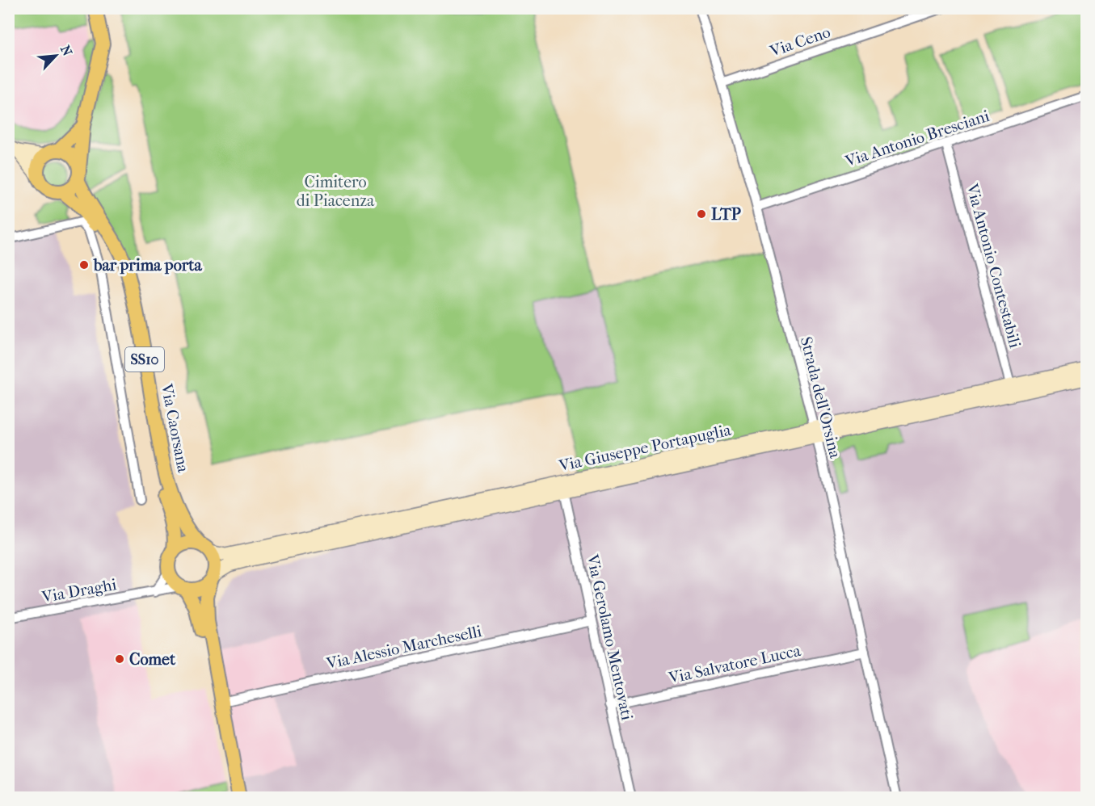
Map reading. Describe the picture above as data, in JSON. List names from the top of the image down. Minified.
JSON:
{"streets":{"main road":["SS10","Via Caorsana","Via Giuseppe Portapuglia"],"street":["Via Ceno","Via Antonio Bresciani","Via Antonio Contestabili","Strada dell'Orsina","Via Draghi","Via Gerolamo Mentovati","Via Alessio Marcheselli","Via Salvatore Lucca"]},"crossings":[["Via Ceno","Strada dell'Orsina"],["Via Antonio Bresciani","Via Antonio Contestabili"],["Via Antonio Bresciani","Strada dell'Orsina"],["Via Antonio Contestabili","Via Giuseppe Portapuglia"],["SS10","Via Caorsana"],["SS10","Via Giuseppe Portapuglia"],["SS10","Via Draghi"],["SS10","Via Alessio Marcheselli"],["Strada dell'Orsina","Via Giuseppe Portapuglia"],["Strada dell'Orsina","Via Salvatore Lucca"],["Via Caorsana","Via Giuseppe Portapuglia"],["Via Caorsana","Via Draghi"],["Via Giuseppe Portapuglia","Via Draghi"],["Via Giuseppe Portapuglia","Via Gerolamo Mentovati"],["Via Gerolamo Mentovati","Via Alessio Marcheselli"],["Via Gerolamo Mentovati","Via Salvatore Lucca"]],"parks":["Cimitero di Piacenza"],"places":["LTP","bar prima porta","Comet"],"north":"top right"}
